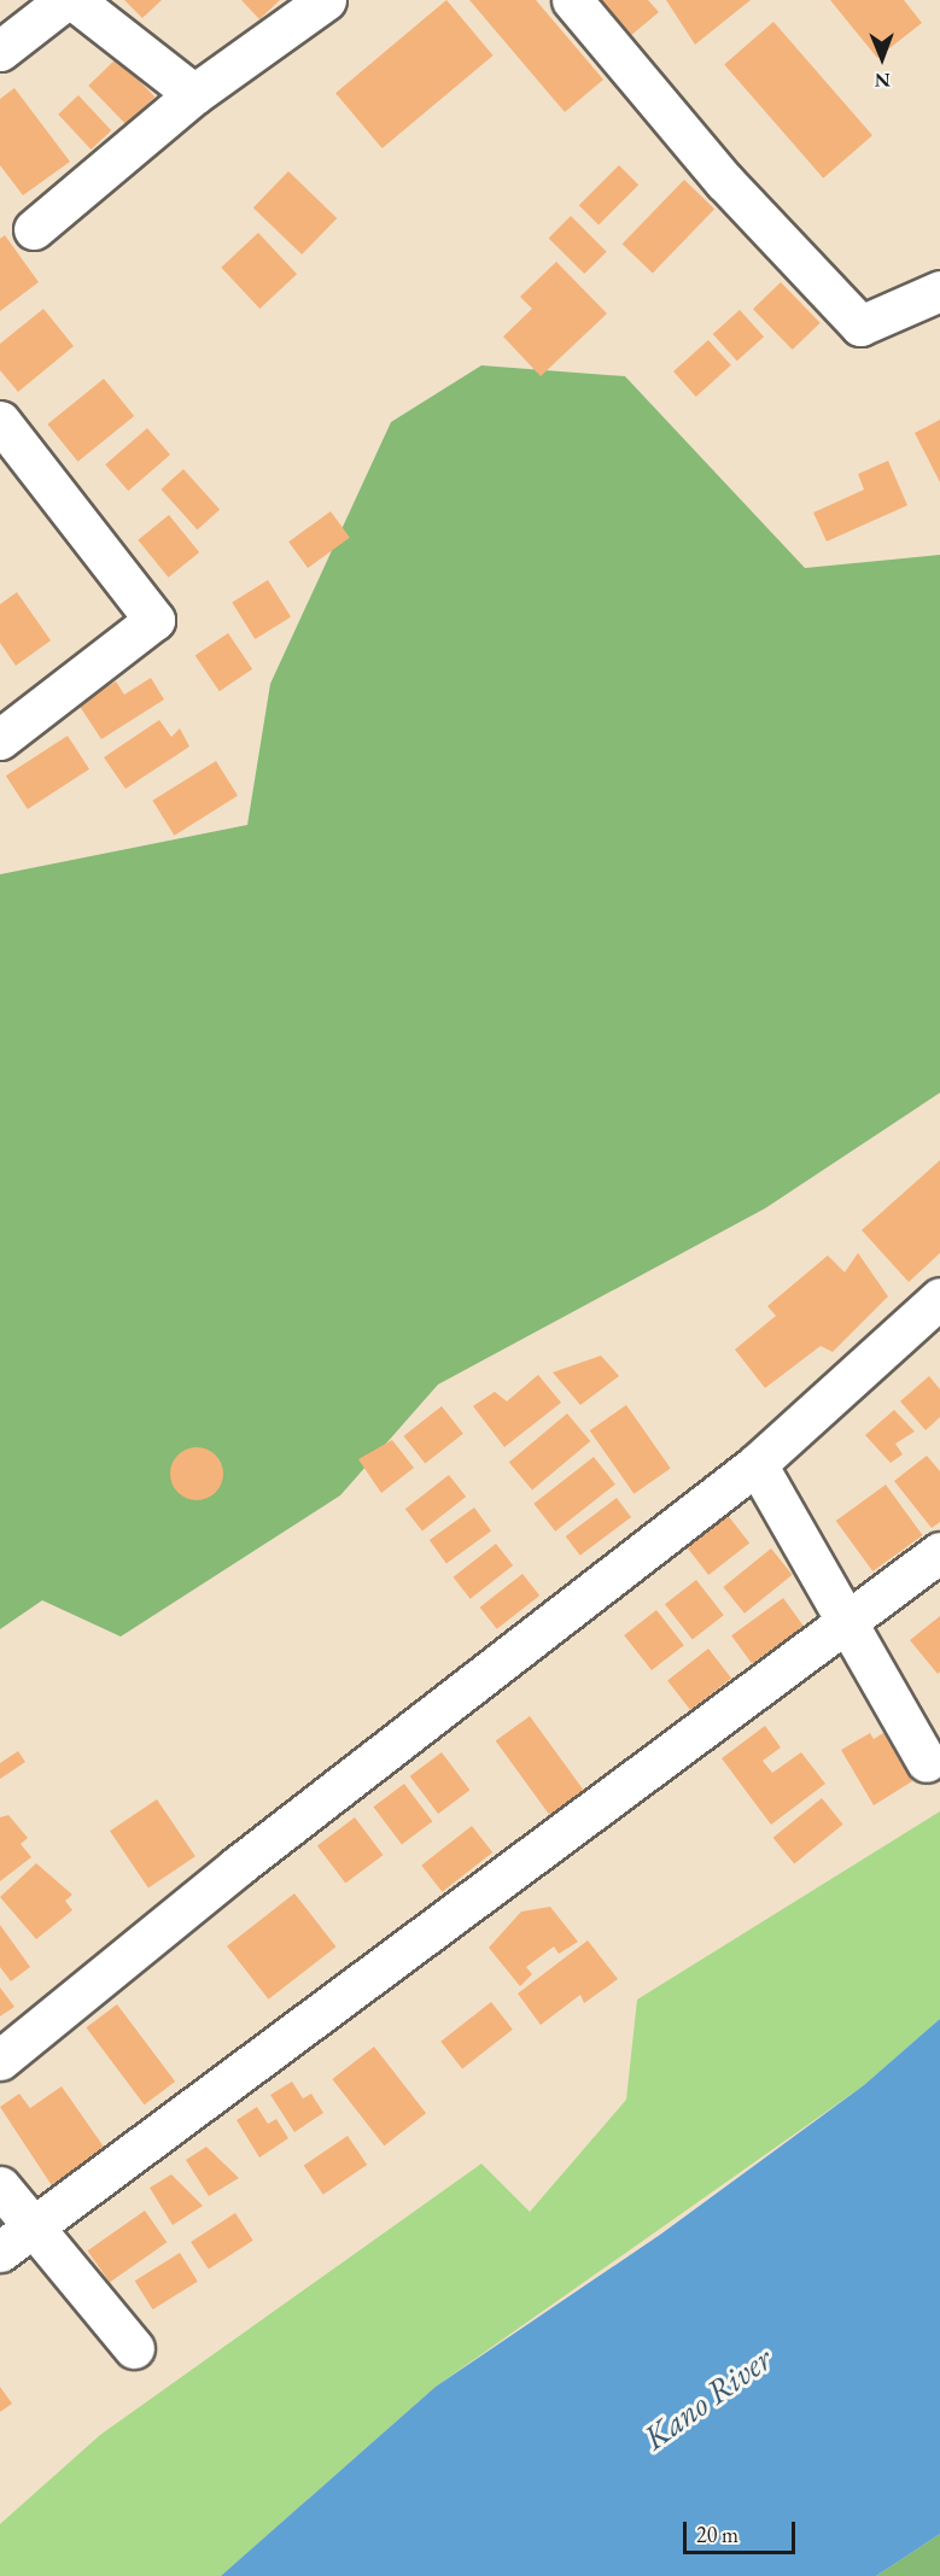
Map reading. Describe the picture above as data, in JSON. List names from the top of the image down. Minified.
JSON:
{"water":["Kano River"],"scale_bar":"20 m","north":"bottom"}
